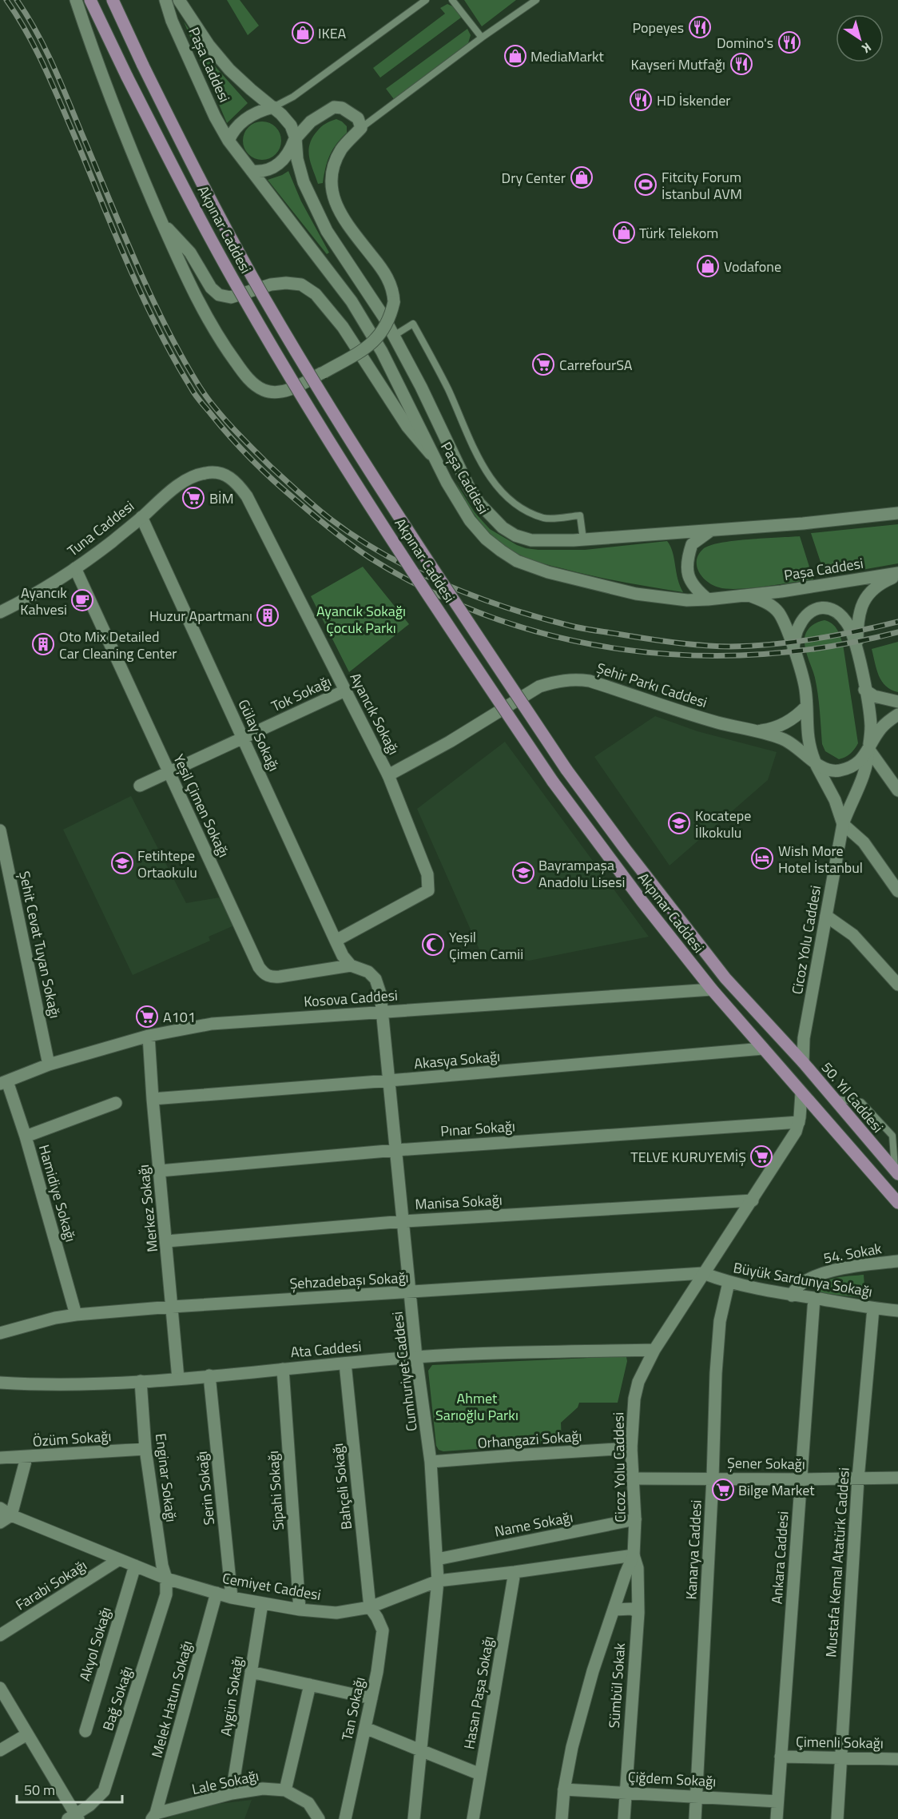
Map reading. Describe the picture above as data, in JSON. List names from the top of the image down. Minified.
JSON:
{"streets":{"main road":["Akpınar Caddesi","50. Yıl Caddesi"],"street":["Paşa Caddesi","Tuna Caddesi","Şehir Parkı Caddesi","Tok Sokağı","Ayancık Sokağı","Gülay Sokağı","Yeşil Çimen Sokağı","Cicoz Yolu Caddesi","Şehit Cevat Tuyan Sokağı","Kosova Caddesi","Akasya Sokağı","Pınar Sokağı","Hamidiye Sokağı","Manisa Sokağı","Merkez Sokağı","54. Sokak","Büyük Sardunya Sokağı","Şehzadebaşı Sokağı","Ata Caddesi","Cumhuriyet Caddesi","Özüm Sokağı","Orhangazi Sokağı","Şener Sokağı","Enginar Sokağı","Bahçeli Sokağı","Serin Sokağı","Sipahi Sokağı","Name Sokağı","Kanarya Caddesi","Ankara Caddesi","Mustafa Kemal Atatürk Caddesi","Farabi Sokağı","Cemiyet Caddesi","Akyol Sokağı","Sümbül Sokak","Hasan Paşa Sokağı","Aygün Sokağı","Bağ Sokağı","Melek Hatun Sokağı","Tan Sokağı","Çimenli Sokağı","Çiğdem Sokağı","Lale Sokağı"]},"crossings":[["Akpınar Caddesi","Cicoz Yolu Caddesi"],["Akpınar Caddesi","Kosova Caddesi"],["Akpınar Caddesi","Akasya Sokağı"],["Akpınar Caddesi","50. Yıl Caddesi"],["Tuna Caddesi","Ayancık Sokağı"],["Tuna Caddesi","Gülay Sokağı"],["Tuna Caddesi","Yeşil Çimen Sokağı"],["Şehir Parkı Caddesi","Ayancık Sokağı"],["Şehir Parkı Caddesi","Cicoz Yolu Caddesi"],["Tok Sokağı","Ayancık Sokağı"],["Tok Sokağı","Gülay Sokağı"],["Tok Sokağı","Yeşil Çimen Sokağı"],["Ayancık Sokağı","Gülay Sokağı"],["Gülay Sokağı","Yeşil Çimen Sokağı"],["Gülay Sokağı","Cumhuriyet Caddesi"],["Yeşil Çimen Sokağı","Cumhuriyet Caddesi"],["Cicoz Yolu Caddesi","50. Yıl Caddesi"],["Cicoz Yolu Caddesi","Pınar Sokağı"],["Cicoz Yolu Caddesi","Manisa Sokağı"],["Cicoz Yolu Caddesi","Büyük Sardunya Sokağı"],["Cicoz Yolu Caddesi","Şehzadebaşı Sokağı"],["Cicoz Yolu Caddesi","Ata Caddesi"],["Cicoz Yolu Caddesi","Orhangazi Sokağı"],["Cicoz Yolu Caddesi","Şener Sokağı"],["Cicoz Yolu Caddesi","Name Sokağı"],["Cicoz Yolu Caddesi","Cemiyet Caddesi"],["Cicoz Yolu Caddesi","Sümbül Sokak"],["Cicoz Yolu Caddesi","Çiğdem Sokağı"],["Şehit Cevat Tuyan Sokağı","Kosova Caddesi"],["Kosova Caddesi","Hamidiye Sokağı"],["Kosova Caddesi","Merkez Sokağı"],["Kosova Caddesi","Cumhuriyet Caddesi"],["Akasya Sokağı","Merkez Sokağı"],["Akasya Sokağı","Cumhuriyet Caddesi"],["Pınar Sokağı","Merkez Sokağı"],["Pınar Sokağı","Cumhuriyet Caddesi"],["Hamidiye Sokağı","Şehzadebaşı Sokağı"],["Manisa Sokağı","Merkez Sokağı"],["Manisa Sokağı","Cumhuriyet Caddesi"],["Merkez Sokağı","Şehzadebaşı Sokağı"],["Merkez Sokağı","Ata Caddesi"],["54. Sokak","Büyük Sardunya Sokağı"],["Büyük Sardunya Sokağı","Şehzadebaşı Sokağı"],["Büyük Sardunya Sokağı","Kanarya Caddesi"],["Büyük Sardunya Sokağı","Ankara Caddesi"],["Büyük Sardunya Sokağı","Mustafa Kemal Atatürk Caddesi"],["Şehzadebaşı Sokağı","Cumhuriyet Caddesi"],["Ata Caddesi","Cumhuriyet Caddesi"],["Ata Caddesi","Enginar Sokağı"],["Ata Caddesi","Bahçeli Sokağı"],["Ata Caddesi","Serin Sokağı"],["Ata Caddesi","Sipahi Sokağı"],["Cumhuriyet Caddesi","Orhangazi Sokağı"],["Cumhuriyet Caddesi","Name Sokağı"],["Cumhuriyet Caddesi","Cemiyet Caddesi"],["Özüm Sokağı","Enginar Sokağı"],["Şener Sokağı","Kanarya Caddesi"],["Şener Sokağı","Ankara Caddesi"],["Şener Sokağı","Mustafa Kemal Atatürk Caddesi"],["Enginar Sokağı","Cemiyet Caddesi"],["Enginar Sokağı","Bağ Sokağı"],["Bahçeli Sokağı","Cemiyet Caddesi"],["Bahçeli Sokağı","Tan Sokağı"],["Serin Sokağı","Cemiyet Caddesi"],["Sipahi Sokağı","Cemiyet Caddesi"],["Kanarya Caddesi","Çiğdem Sokağı"],["Ankara Caddesi","Çimenli Sokağı"],["Ankara Caddesi","Çiğdem Sokağı"],["Mustafa Kemal Atatürk Caddesi","Çimenli Sokağı"],["Farabi Sokağı","Cemiyet Caddesi"],["Cemiyet Caddesi","Akyol Sokağı"],["Cemiyet Caddesi","Sümbül Sokak"],["Cemiyet Caddesi","Hasan Paşa Sokağı"],["Cemiyet Caddesi","Aygün Sokağı"],["Cemiyet Caddesi","Bağ Sokağı"],["Cemiyet Caddesi","Melek Hatun Sokağı"],["Cemiyet Caddesi","Tan Sokağı"],["Sümbül Sokak","Çiğdem Sokağı"],["Aygün Sokağı","Lale Sokağı"],["Melek Hatun Sokağı","Lale Sokağı"]],"parks":["Ayancık Sokağı Çocuk Parkı","Ahmet Sarıoğlu Parkı"],"places":{"restaurant":["Popeyes","Domino's","Kayseri Mutfağı","HD İskender"],"shop":["IKEA","MediaMarkt","Dry Center","Türk Telekom","Vodafone"],"sports":["Fitcity Forum İstanbul AVM"],"supermarket":["CarrefourSA","BİM","A101","TELVE KURUYEMİŞ","Bilge Market"],"cafe":["Ayancık Kahvesi"],"building":["Huzur Apartmanı","Oto Mix Detailed Car Cleaning Center"],"school or university":["Kocatepe İlkokulu","Fetihtepe Ortaokulu","Bayrampaşa Anadolu Lisesi"],"hotel":["Wish More Hotel İstanbul"],"mosque":["Yeşil Çimen Camii"]},"scale_bar":"50 m","north":"bottom right"}
